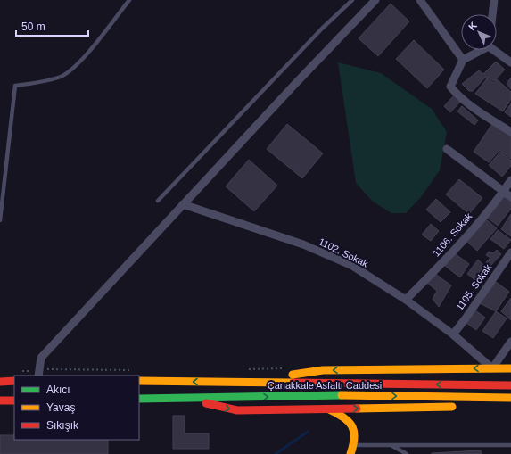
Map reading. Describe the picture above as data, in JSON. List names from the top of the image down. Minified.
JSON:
{"streets":{"highway":["Çanakkale Asfaltı Caddesi"],"street":["1106. Sokak","1102. Sokak","1105. Sokak"]},"crossings":[["1106. Sokak","1102. Sokak"],["1102. Sokak","1105. Sokak"]],"legend":["Akıcı","Yavaş","Sıkışık"],"scale_bar":"50 m","north":"top left"}
